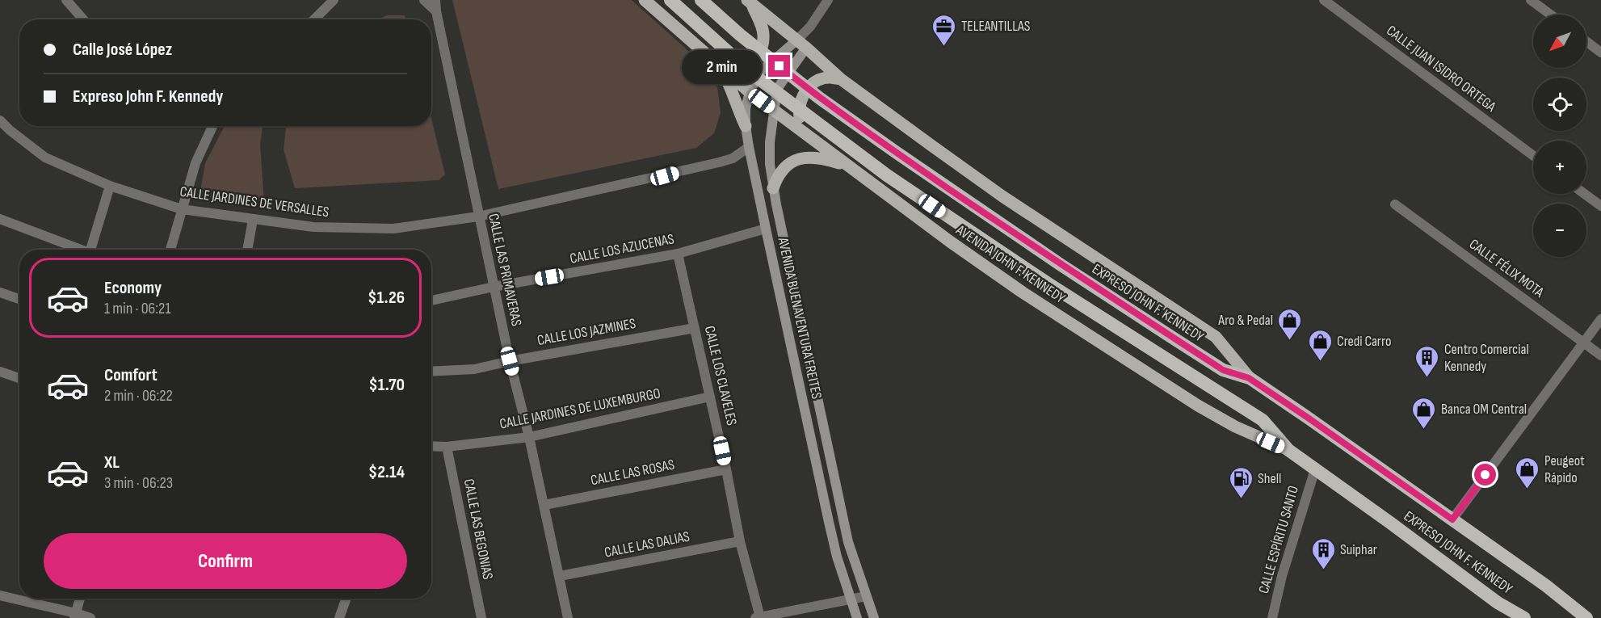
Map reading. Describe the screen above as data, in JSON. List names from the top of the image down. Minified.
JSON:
{"streets":{"highway":["EXPRESO JOHN F. KENNEDY"],"main road":["AVENIDA JOHN F. KENNEDY","AVENIDA BUENAVENTURA FREITES"],"street":["CALLE JUAN ISIDRO ORTEGA","CALLE JARDINES DE VERSALLES","CALLE LOS AZUCENAS","CALLE FÉLIX MOTA","CALLE LAS PRIMAVERAS","CALLE LOS JAZMINES","CALLE LOS CLAVELES","CALLE JARDINES DE LUXEMBURGO","CALLE LAS ROSAS","CALLE LAS BEGONIAS","CALLE ESPÍRITU SANTO","CALLE LAS DALIAS"]},"crossings":[["CALLE JARDINES DE VERSALLES","CALLE LAS PRIMAVERAS"],["CALLE JARDINES DE VERSALLES","AVENIDA BUENAVENTURA FREITES"],["CALLE LOS AZUCENAS","CALLE LAS PRIMAVERAS"],["CALLE LOS AZUCENAS","AVENIDA BUENAVENTURA FREITES"],["CALLE LOS AZUCENAS","CALLE LOS CLAVELES"],["AVENIDA JOHN F. KENNEDY","EXPRESO JOHN F. KENNEDY"],["AVENIDA JOHN F. KENNEDY","AVENIDA BUENAVENTURA FREITES"],["CALLE LAS PRIMAVERAS","CALLE LOS JAZMINES"],["CALLE LAS PRIMAVERAS","CALLE JARDINES DE LUXEMBURGO"],["CALLE LAS PRIMAVERAS","CALLE LAS ROSAS"],["CALLE LAS PRIMAVERAS","CALLE LAS DALIAS"],["EXPRESO JOHN F. KENNEDY","CALLE ESPÍRITU SANTO"],["CALLE LOS JAZMINES","CALLE LOS CLAVELES"],["CALLE LOS CLAVELES","CALLE JARDINES DE LUXEMBURGO"],["CALLE LOS CLAVELES","CALLE LAS ROSAS"],["CALLE LOS CLAVELES","CALLE LAS DALIAS"],["CALLE JARDINES DE LUXEMBURGO","CALLE LAS BEGONIAS"]],"places":{"office":["TELEANTILLAS"],"shop":["Aro & Pedal","Credi Carro","Banca OM Central","Peugeot Rápido"],"building":["Centro Comercial Kennedy","Suiphar"],"fuel station":["Shell"]},"north":"bottom left","page":{"map_buttons":["+","−"],"banner":["Calle José López","Expreso John F. Kennedy"],"bubble":"2 min","list":[{"name":"Economy","note":"1 min · 06:21","value":"$1.26"},{"name":"Comfort","note":"2 min · 06:22","value":"$1.70"},{"name":"XL","note":"3 min · 06:23","value":"$2.14"}],"buttons":"Confirm"}}
